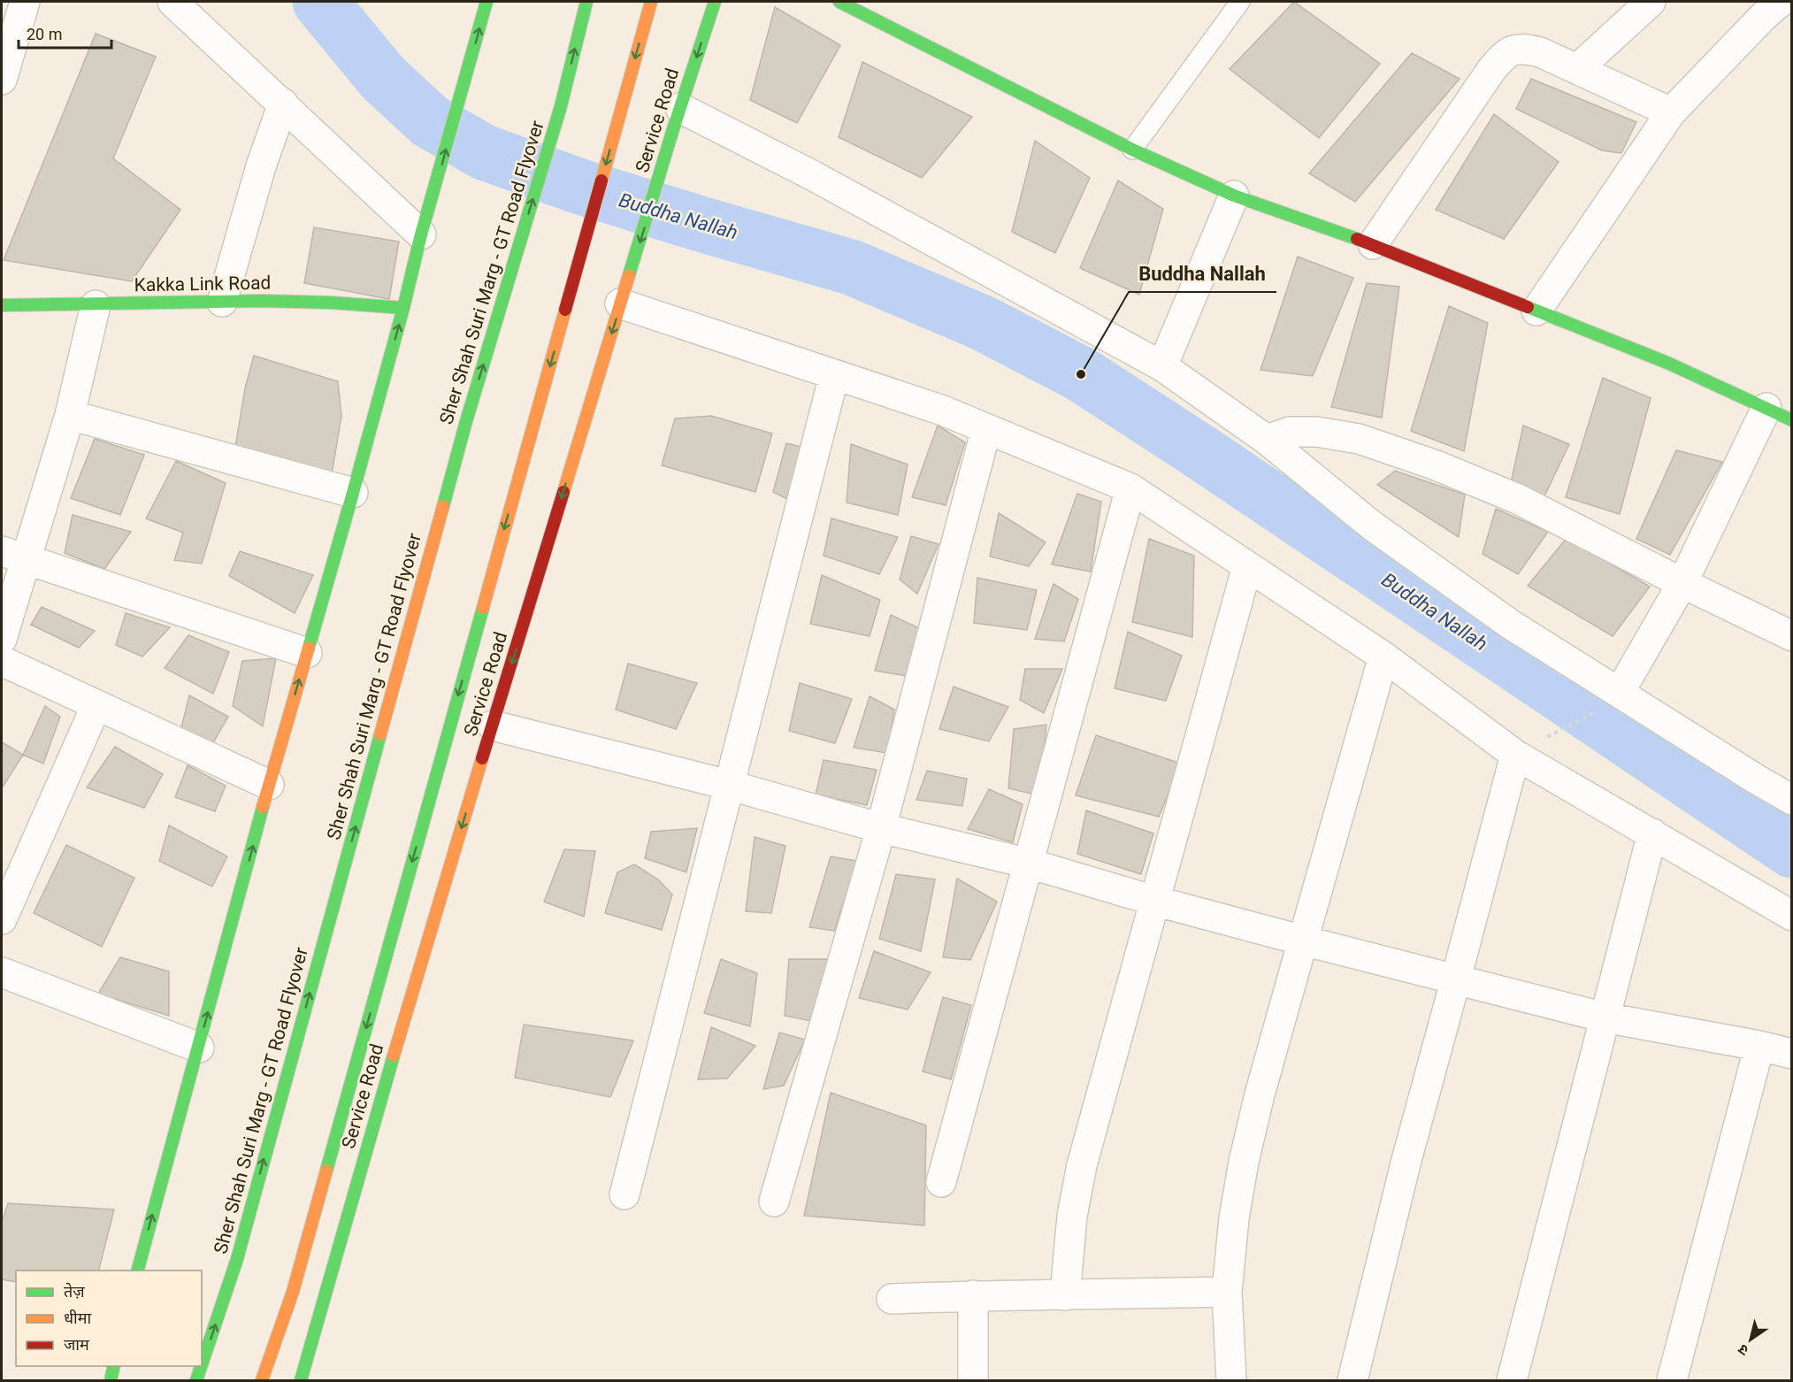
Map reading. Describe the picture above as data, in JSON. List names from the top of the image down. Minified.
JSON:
{"streets":{"main road":["Service Road","Sher Shah Suri Marg - GT Road Flyover","Kakka Link Road"]},"water":["Buddha Nallah"],"places":["Buddha Nallah"],"legend":["तेज़","धीमा","जाम"],"scale_bar":"20 m","north":"bottom left"}
